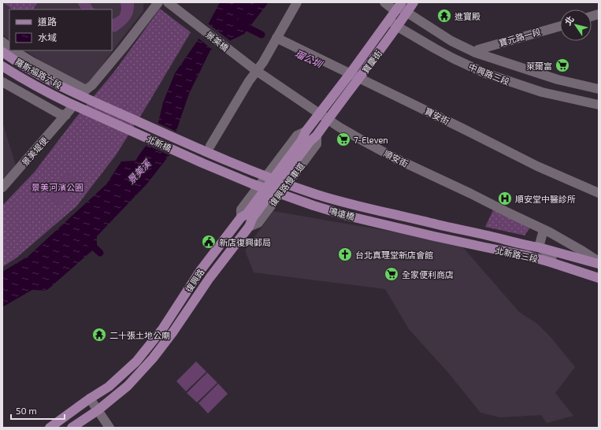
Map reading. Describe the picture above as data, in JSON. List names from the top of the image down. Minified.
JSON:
{"streets":{"main road":["寶慶街","羅斯福路六段","北新橋","鳴遠橋","北新路三段","復興路"],"street":["寶元路一段","景美橋","中興路三段","寶安街","景美堤便","順安街"]},"crossings":[["寶元路一段","中興路三段"],["景美橋","順安街"],["寶慶街","中興路三段"],["寶慶街","寶安街"],["寶慶街","順安街"],["寶慶街","復興路"],["羅斯福路六段","北新橋"],["羅斯福路六段","景美堤便"],["北新橋","景美堤便"],["北新橋","鳴遠橋"],["順安街","北新路三段"],["順安街","復興路"],["鳴遠橋","北新路三段"]],"water":["瑠公圳","景美溪"],"parks":["景美河濱公園"],"places":{"temple":["進寶殿","二十張土地公廟"],"supermarket":["萊爾富","7-Eleven","全家便利商店"],"hospital":["順安堂中醫診所"],"public building":["新店復興郵局"],"church":["台北真理堂新店會館"]},"legend":["道路","水域"],"scale_bar":"50 m","north":"top left"}
